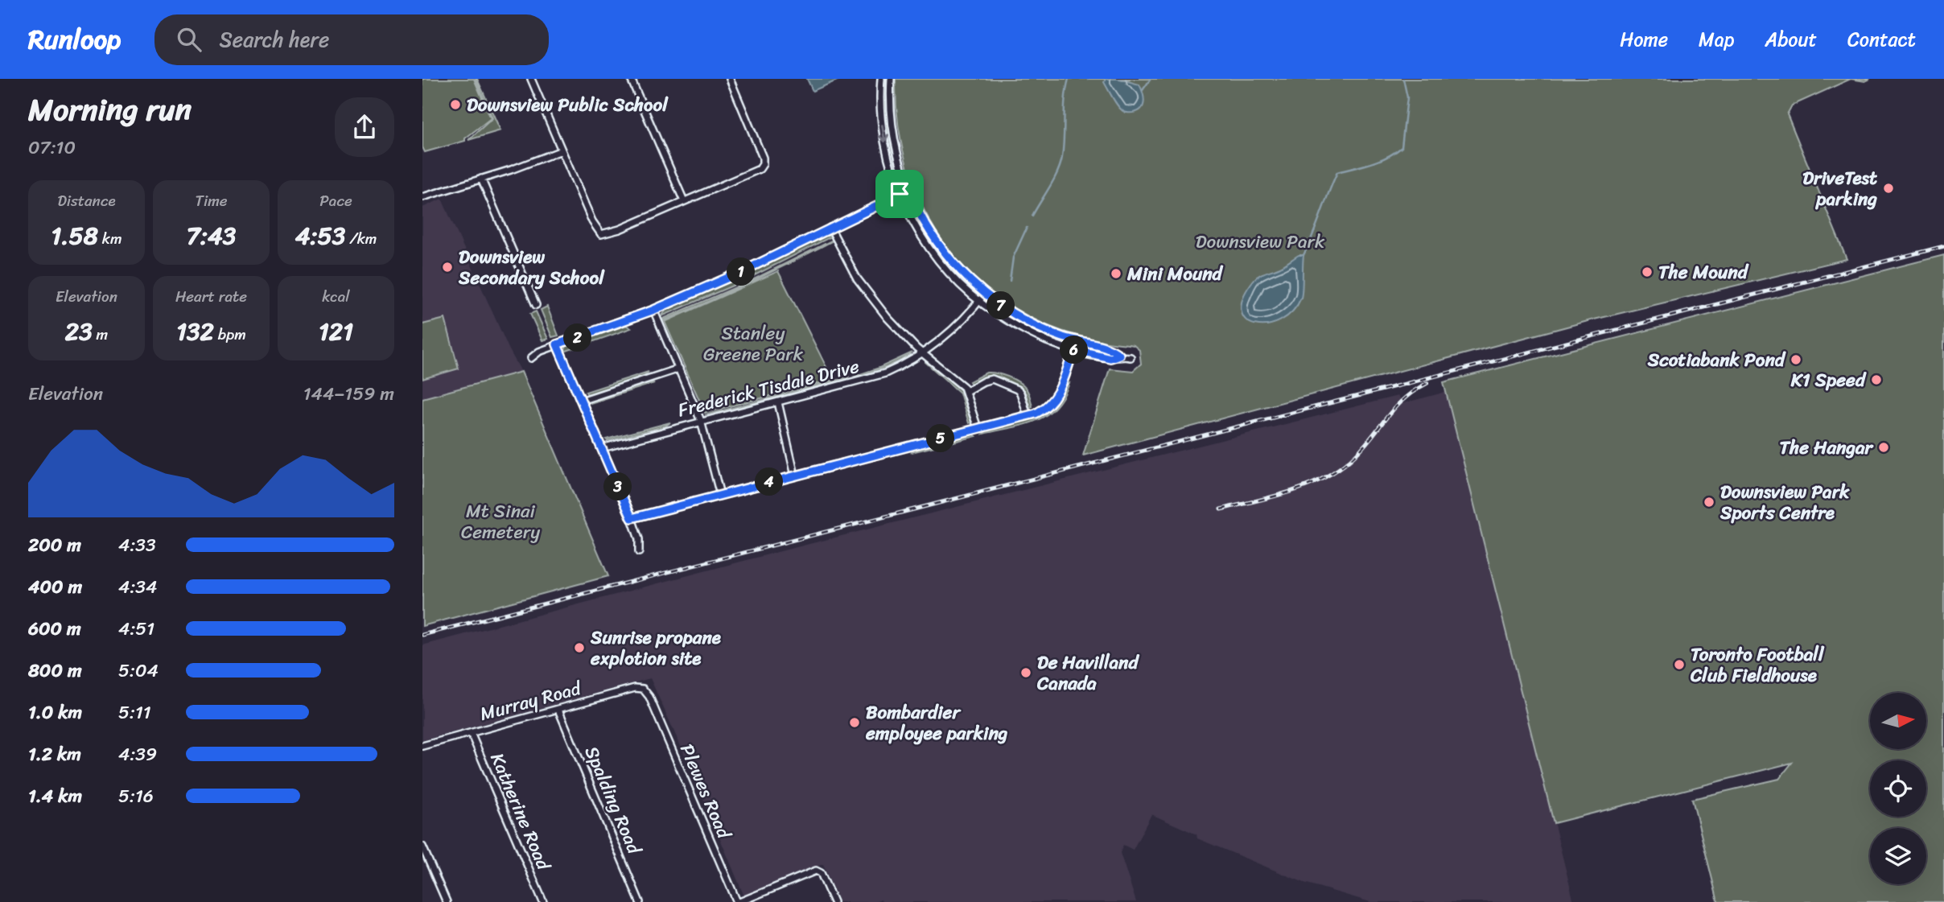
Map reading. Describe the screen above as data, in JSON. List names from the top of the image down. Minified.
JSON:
{"streets":{"street":["Frederick Tisdale Drive","Murray Road","Plewes Road","Spalding Road","Katherine Road"]},"crossings":[["Murray Road","Plewes Road"],["Murray Road","Spalding Road"],["Murray Road","Katherine Road"]],"parks":["Downsview Park","Stanley Greene Park","Mt Sinai Cemetery"],"places":["Downsview Public School","DriveTest parking","Downsview Secondary School","The Mound","Mini Mound","Scotiabank Pond","K1 Speed","The Hangar","Downsview Park Sports Centre","Sunrise propane explotion site","Toronto Football Club Fieldhouse","De Havilland Canada","Bombardier employee parking"],"north":"right","page":{"header":"Runloop","search":"Search here","nav":["Home","Map","About","Contact"],"heading":["Morning run","07:10"],"stats":[["Distance","1.58 km"],["Time","7:43"],["Pace","4:53 /km"],["Elevation","23 m"],["Heart rate","132 bpm"],["kcal","121"]],"pins":["1","7","2","6","5","4","3"],"chart":["Elevation","144–159 m"],"list":[{"name":"200 m","note":"4:33"},{"name":"400 m","note":"4:34"},{"name":"600 m","note":"4:51"},{"name":"800 m","note":"5:04"},{"name":"1.0 km","note":"5:11"},{"name":"1.2 km","note":"4:39"},{"name":"1.4 km","note":"5:16"}]}}
